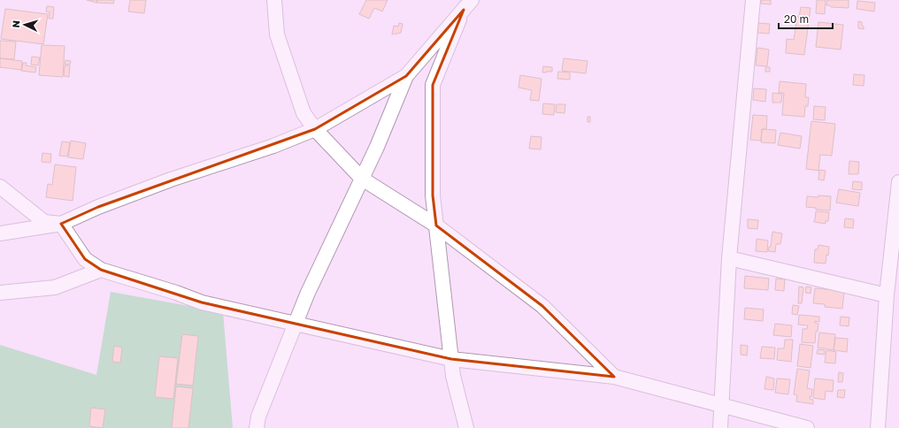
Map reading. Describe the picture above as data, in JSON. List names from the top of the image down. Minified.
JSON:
{"scale_bar":"20 m","north":"left"}
